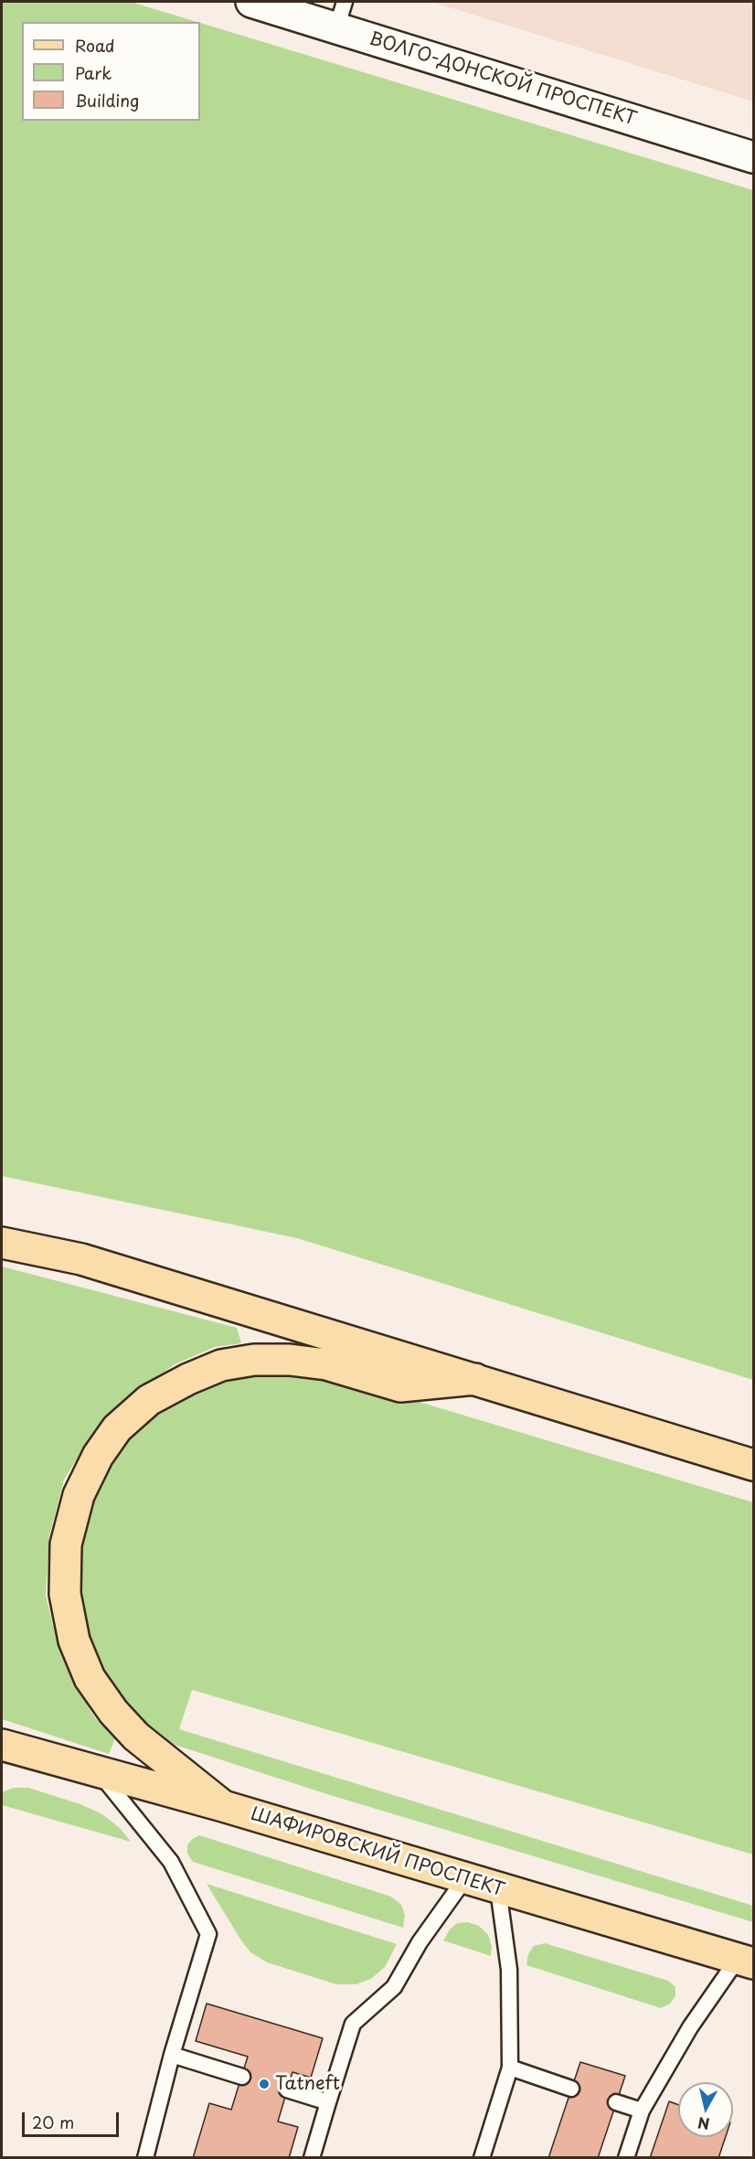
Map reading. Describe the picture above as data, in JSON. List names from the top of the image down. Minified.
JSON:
{"streets":{"main road":["ШАФИРОВСКИЙ ПРОСПЕКТ"],"street":["ВОЛГО-ДОНСКОЙ ПРОСПЕКТ"]},"places":["Tatneft"],"legend":["Road","Park","Building"],"scale_bar":"20 m","north":"bottom"}
